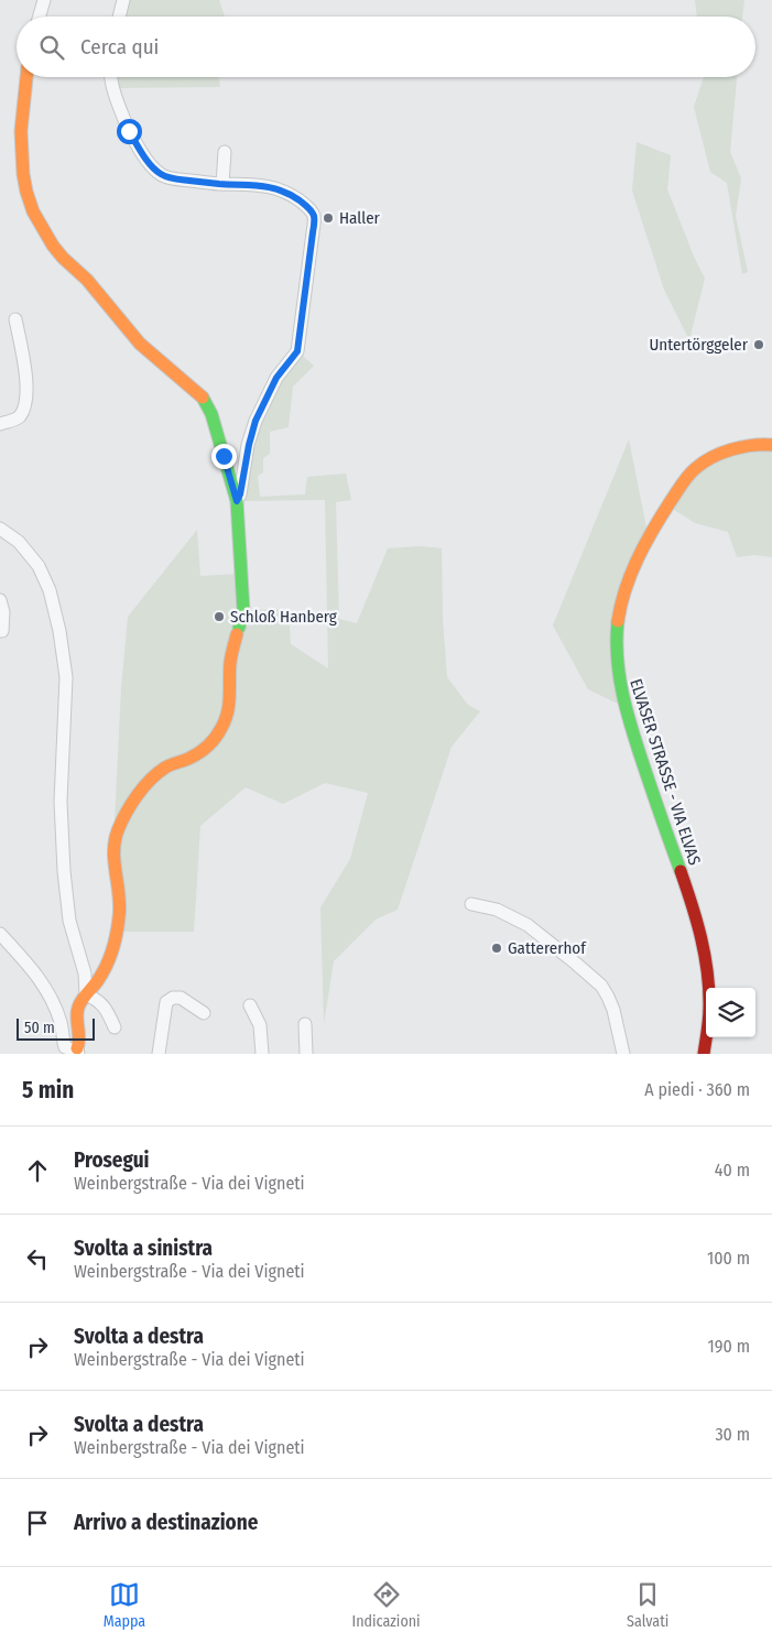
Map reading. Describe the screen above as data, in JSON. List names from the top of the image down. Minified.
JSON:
{"streets":{"street":["ELVASER STRASSE - VIA ELVAS"]},"places":["Haller","Untertörggeler","Schloß Hanberg","Gattererhof"],"scale_bar":"50 m","page":{"search":"Cerca qui","scale":"50 m","heading":["5 min","A piedi · 360 m"],"list":[["Prosegui","Weinbergstraße - Via dei Vigneti","40 m"],["Svolta a sinistra","Weinbergstraße - Via dei Vigneti","100 m"],["Svolta a destra","Weinbergstraße - Via dei Vigneti","190 m"],["Svolta a destra","Weinbergstraße - Via dei Vigneti","30 m"],"Arrivo a destinazione"],"nav":["Mappa","Indicazioni","Salvati"]}}
